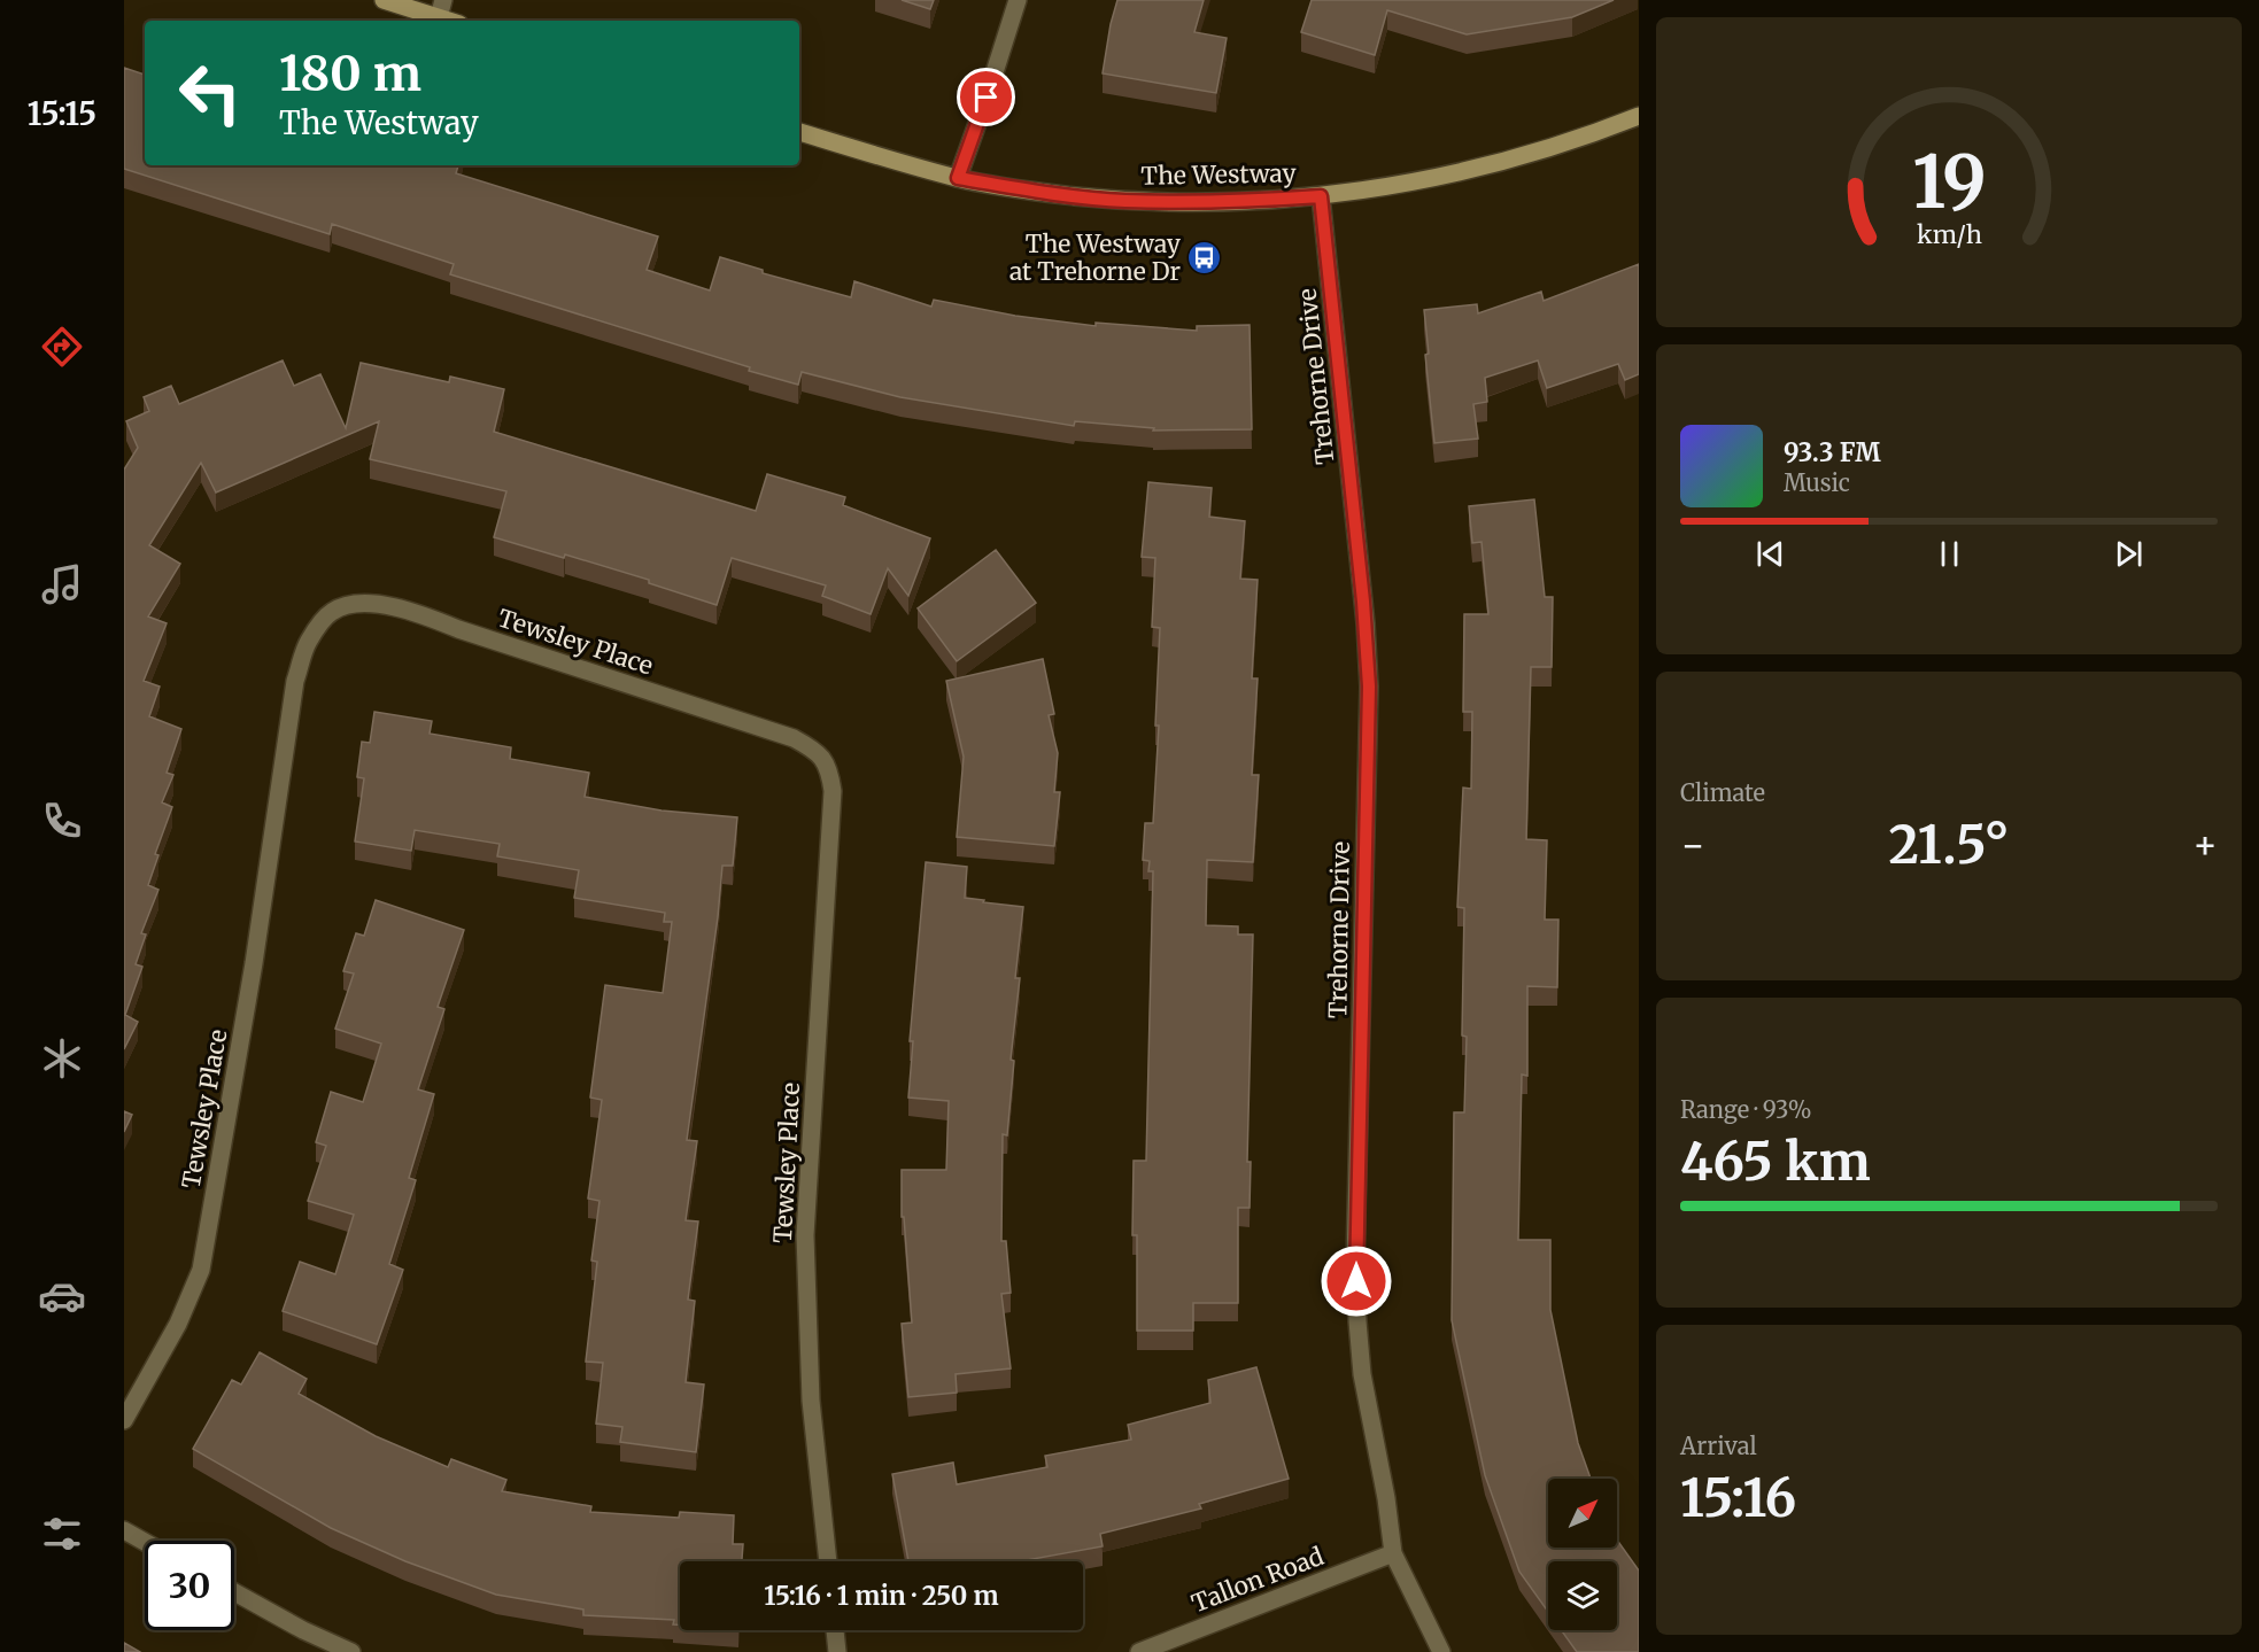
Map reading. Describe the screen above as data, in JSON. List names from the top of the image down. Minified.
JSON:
{"streets":{"main road":["The Westway"],"street":["Trehorne Drive","Tewsley Place","Tallon Road"]},"crossings":[["The Westway","Trehorne Drive"],["Trehorne Drive","Tallon Road"]],"places":{"bus stop":["The Westway at Trehorne Dr"]},"north":"top right","page":{"tabs":"15:15","turn":["180 m","The Westway"],"song":["93.3 FM","Music"],"tile":["Climate",["Range · 93%","465 km"],["Arrival","15:16"]],"heat":["−","21.5°","+"],"limit":"30","trip":"15:16 · 1 min · 250 m","gauge":["19","km/h"]}}
